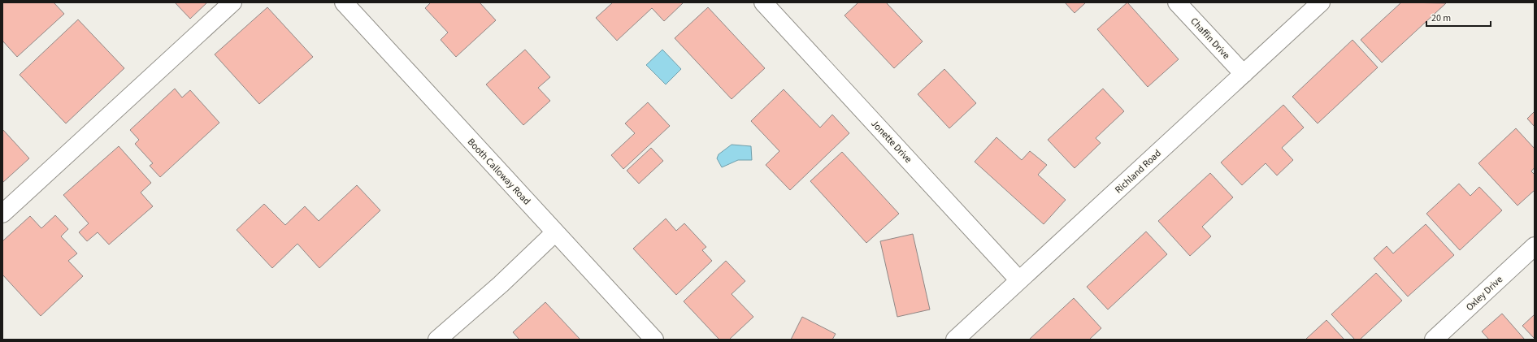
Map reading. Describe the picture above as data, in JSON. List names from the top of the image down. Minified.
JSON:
{"streets":{"street":["Chaffin Drive","Jonette Drive","Booth Calloway Road","Richland Road","Oxley Drive"]},"crossings":[["Chaffin Drive","Richland Road"],["Jonette Drive","Richland Road"]],"scale_bar":"20 m"}
